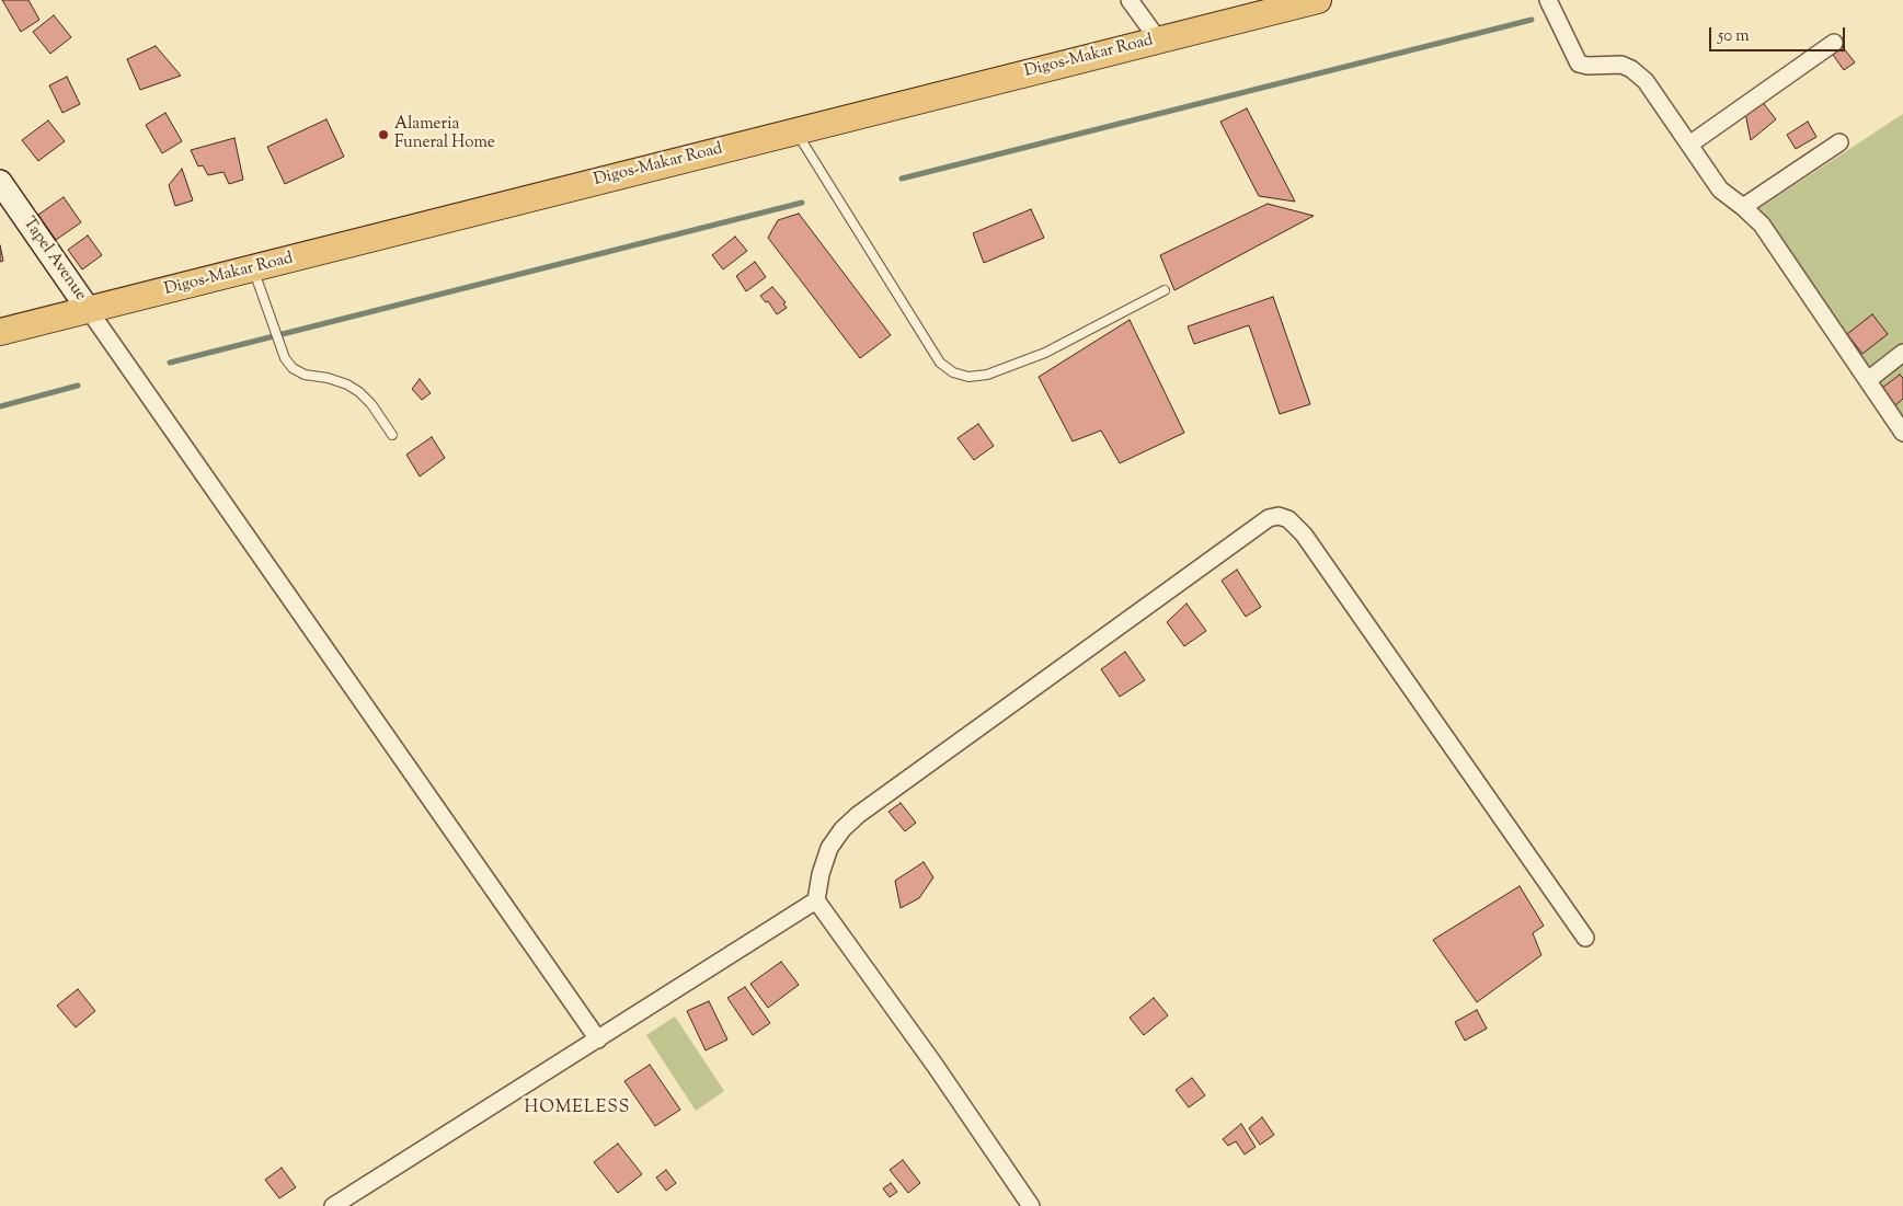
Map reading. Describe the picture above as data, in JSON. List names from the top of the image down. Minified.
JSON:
{"streets":{"main road":["Digos-Makar Road"],"street":["Tapel Avenue"]},"crossings":[["Digos-Makar Road","Tapel Avenue"]],"districts":["HOMELESS"],"places":["Alameria Funeral Home"],"scale_bar":"50 m"}
